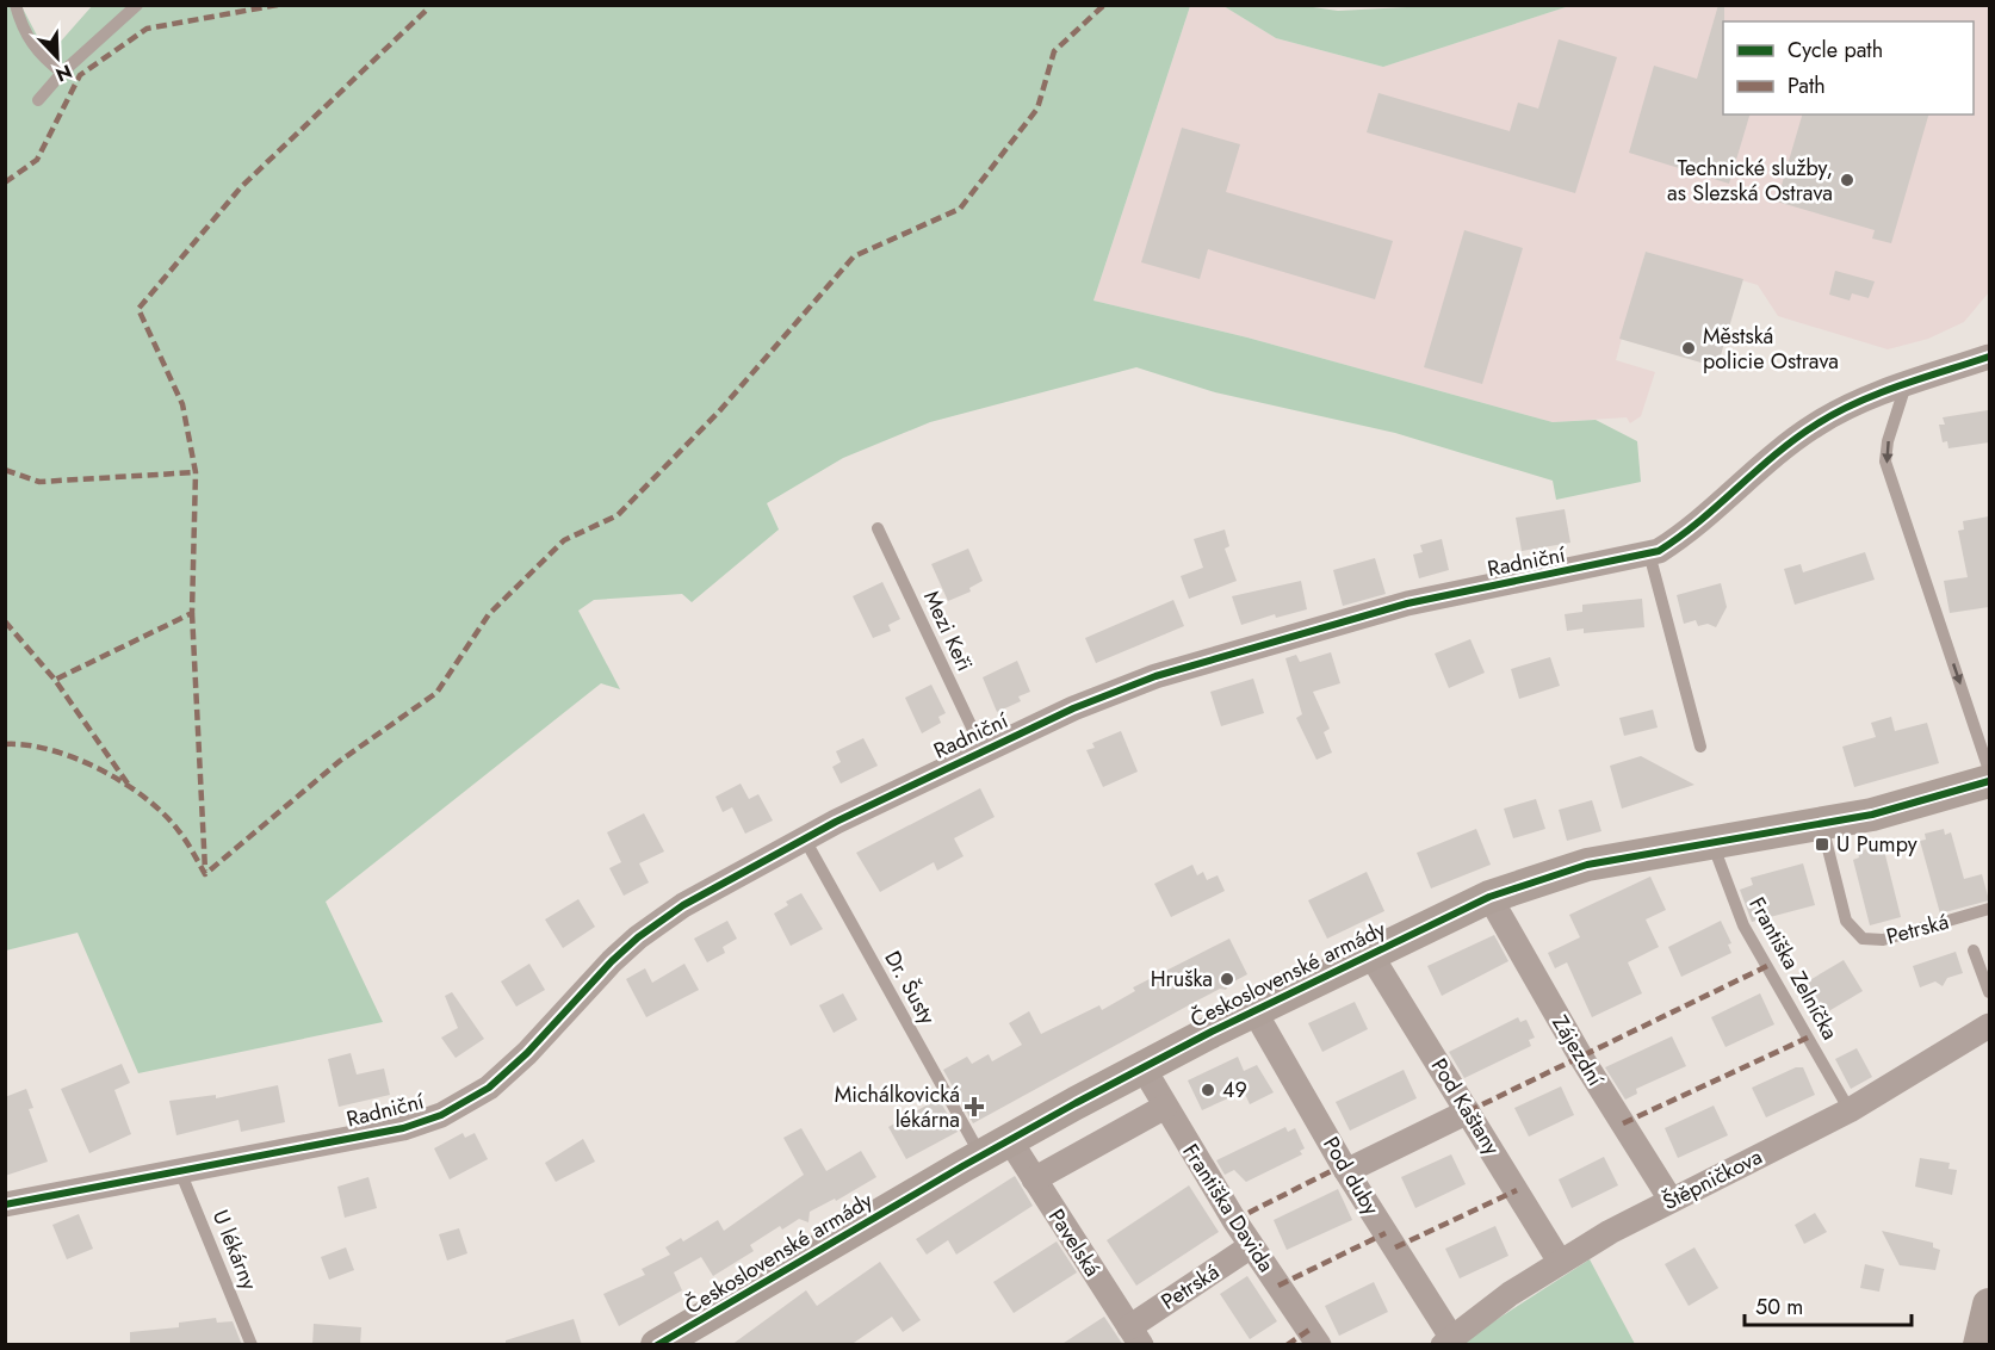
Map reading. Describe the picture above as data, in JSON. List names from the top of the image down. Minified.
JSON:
{"streets":{"street":["Radniční","Petrská","Československé armády","Zájezdní","Pod Kaštany","Pod duby","Štěpničkova","Františka Davida","Pavelská"],"lane":["Mezi Keři","Františka Zelníčka","Dr. Šusty","U lékárny"]},"crossings":[["Radniční","Mezi Keři"],["Radniční","Dr. Šusty"],["Radniční","U lékárny"],["Petrská","Československé armády"],["Petrská","Františka Davida"],["Petrská","Pavelská"],["Františka Zelníčka","Československé armády"],["Františka Zelníčka","Štěpničkova"],["Československé armády","Dr. Šusty"],["Československé armády","Zájezdní"],["Československé armády","Pod Kaštany"],["Československé armády","Pod duby"],["Československé armády","Františka Davida"],["Československé armády","Pavelská"],["Dr. Šusty","Pavelská"],["Zájezdní","Štěpničkova"],["Pod Kaštany","Štěpničkova"],["Pod duby","Štěpničkova"]],"places":{"other":["Technické služby, as Slezská Ostrava","Městská policie Ostrava","Hruška","49"],"transit":["U Pumpy"],"health":["Michálkovická lékárna"]},"legend":["Cycle path","Path"],"scale_bar":"50 m","north":"bottom right"}
